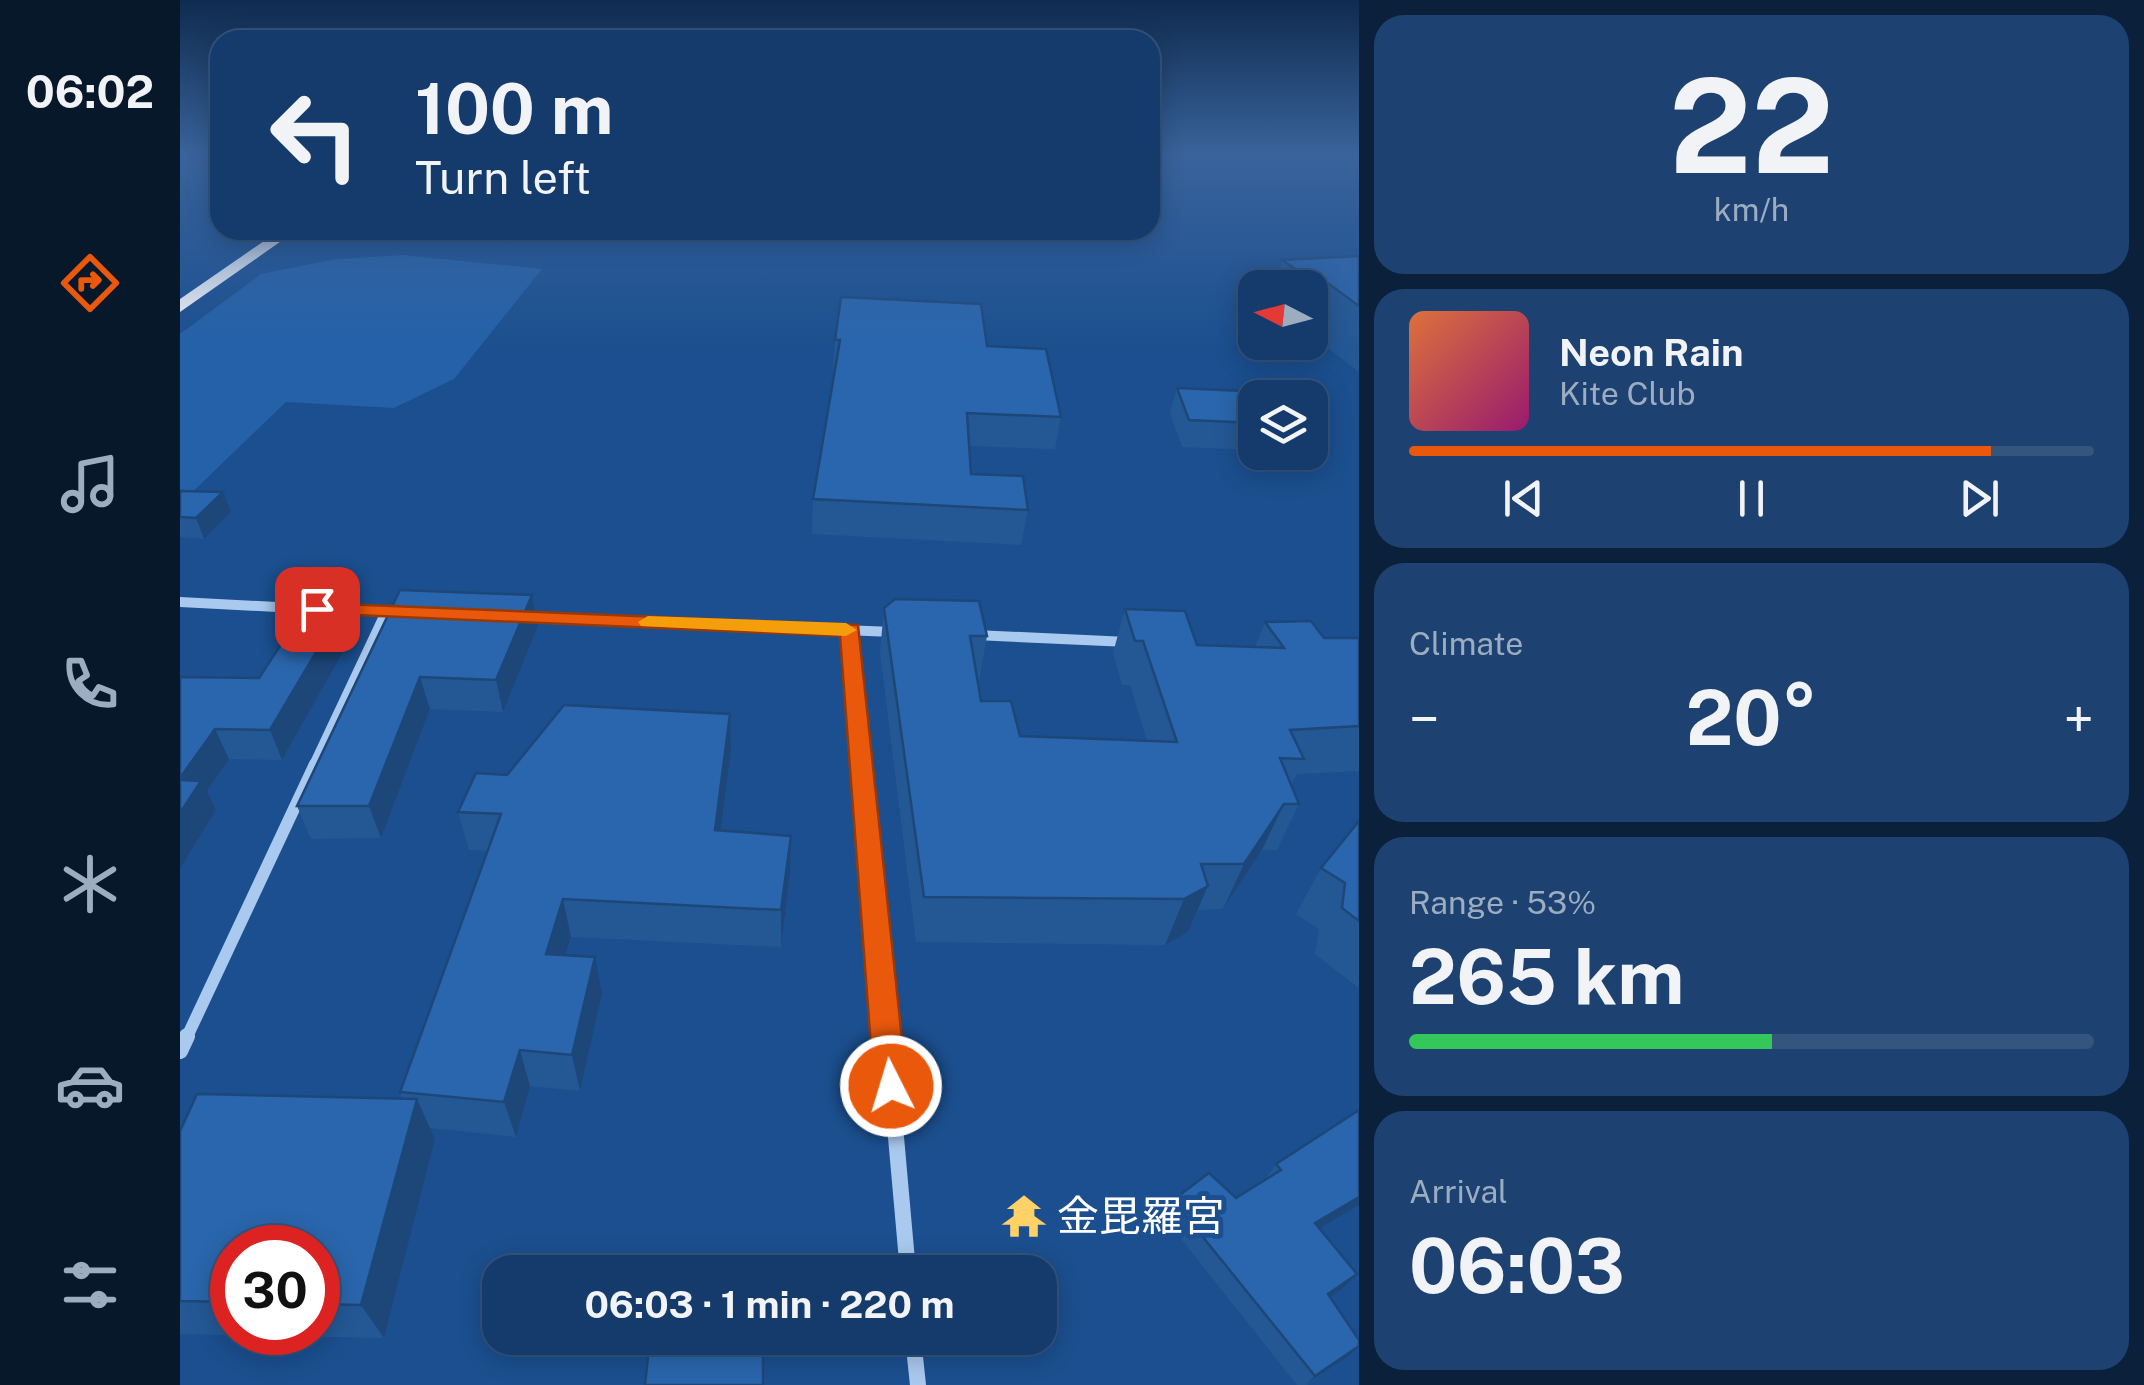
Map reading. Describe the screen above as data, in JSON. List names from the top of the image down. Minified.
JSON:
{"places":{"temple":["金毘羅宮"]},"north":"left","page":{"tabs":"06:02","tile":[["22","km/h"],"Climate",["Range · 53%","265 km"],["Arrival","06:03"]],"turn":["100 m","Turn left"],"song":["Neon Rain","Kite Club"],"heat":["−","20°","+"],"limit":"30","trip":"06:03 · 1 min · 220 m"}}
